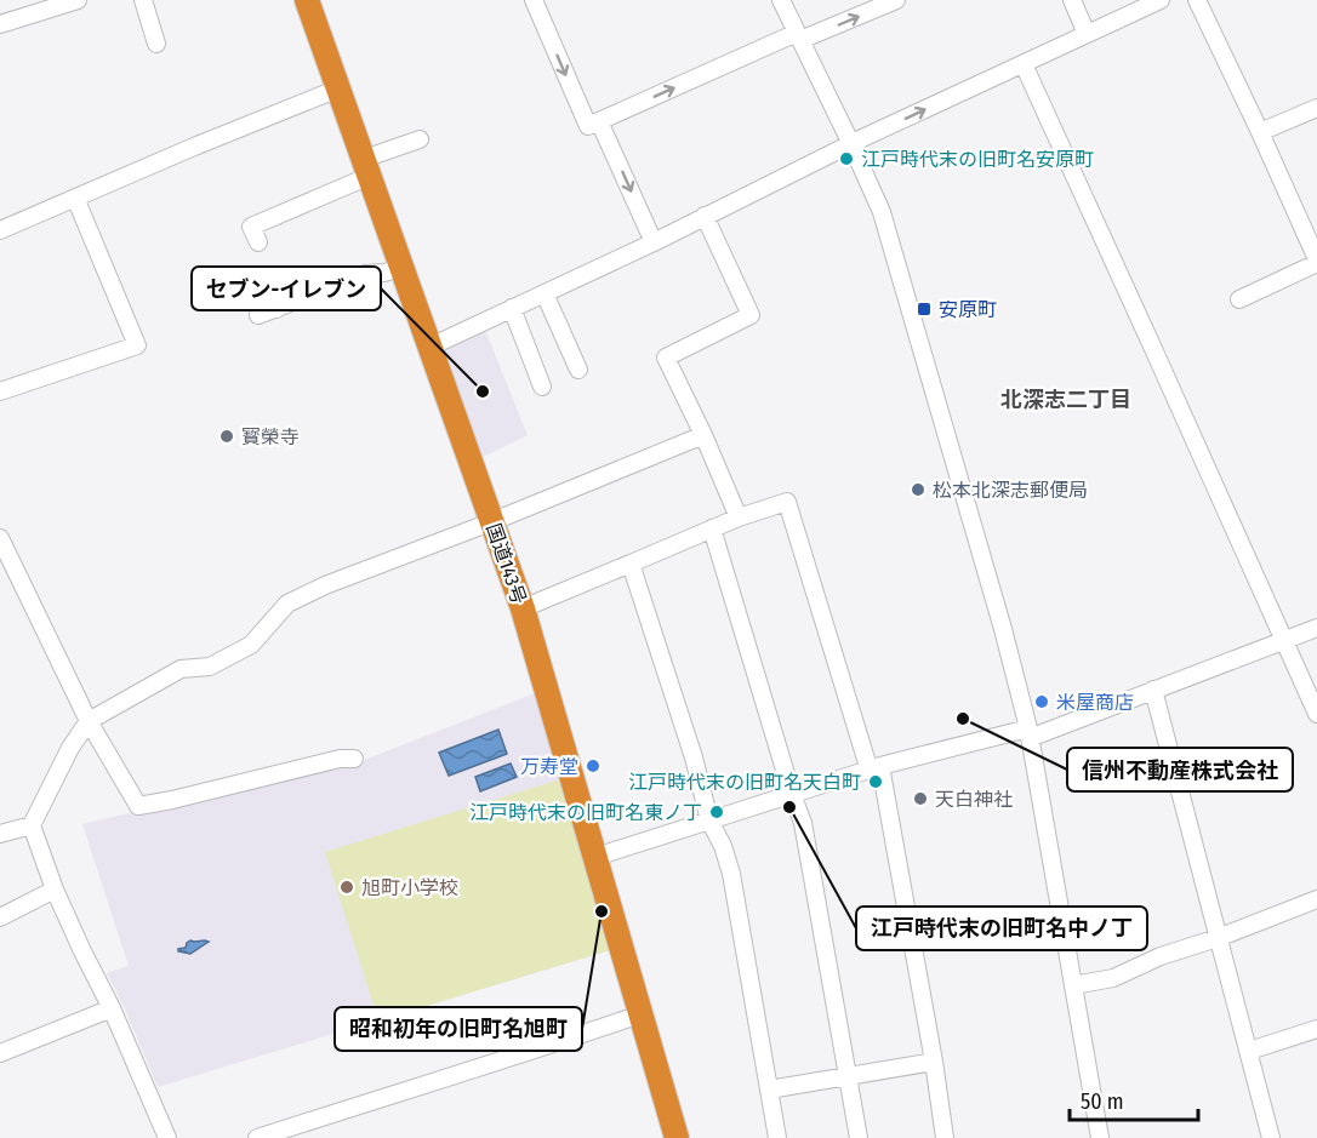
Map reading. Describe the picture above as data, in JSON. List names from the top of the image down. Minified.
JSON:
{"streets":{"highway":["国道143号"]},"districts":["北深志二丁目"],"places":{"other":["江戸時代末の旧町名安原町","セブン-イレブン","寳榮寺","松本北深志郵便局","米屋商店","信州不動産株式会社","万寿堂","江戸時代末の旧町名天白町","天白神社","江戸時代末の旧町名中ノ丁","江戸時代末の旧町名東ノ丁","旭町小学校","昭和初年の旧町名旭町"],"transit":["安原町"]},"scale_bar":"50 m"}
